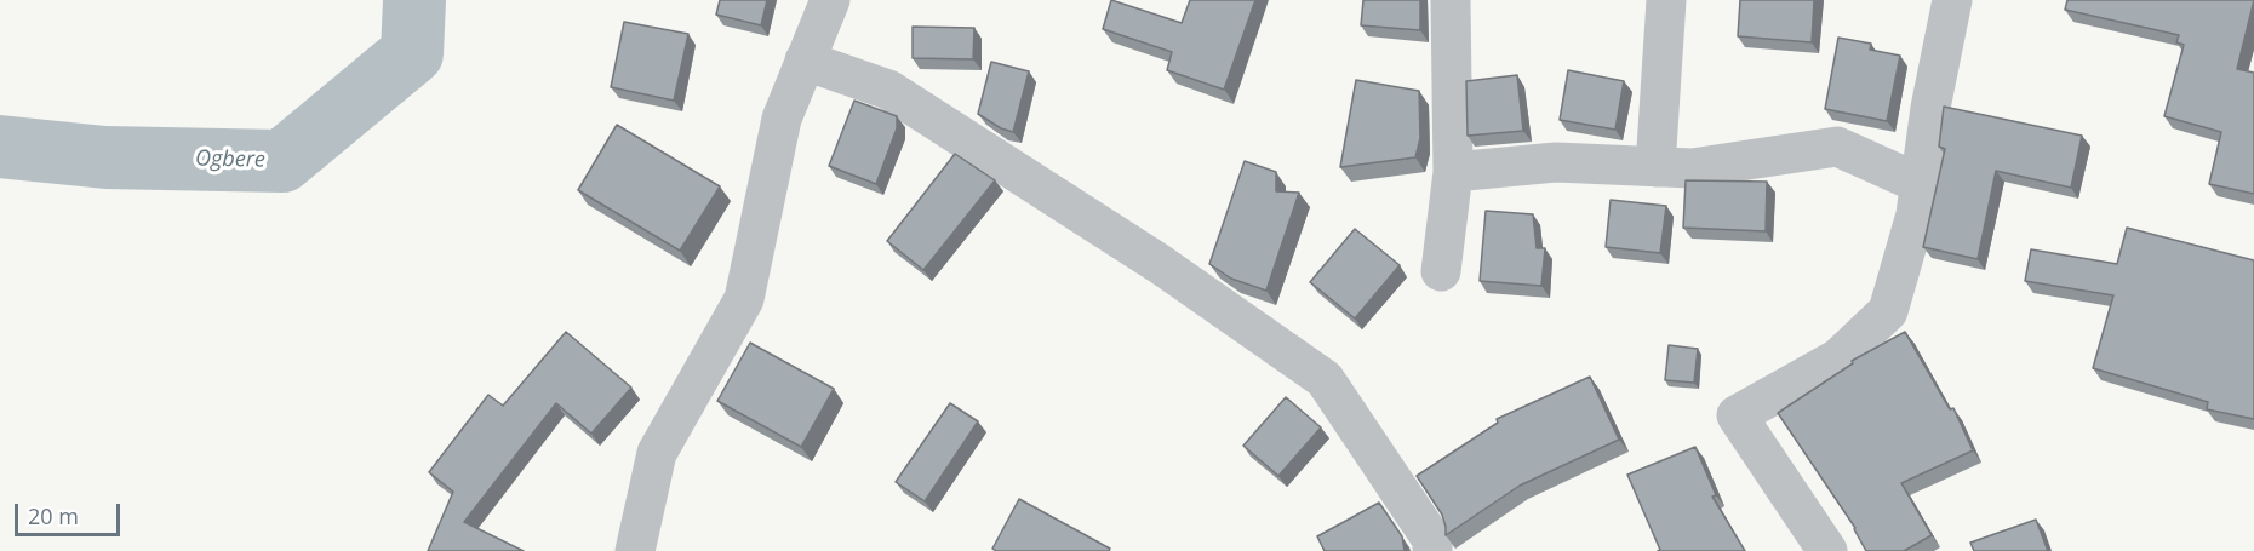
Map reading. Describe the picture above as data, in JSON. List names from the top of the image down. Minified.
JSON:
{"water":["Ogbere"],"scale_bar":"20 m"}
